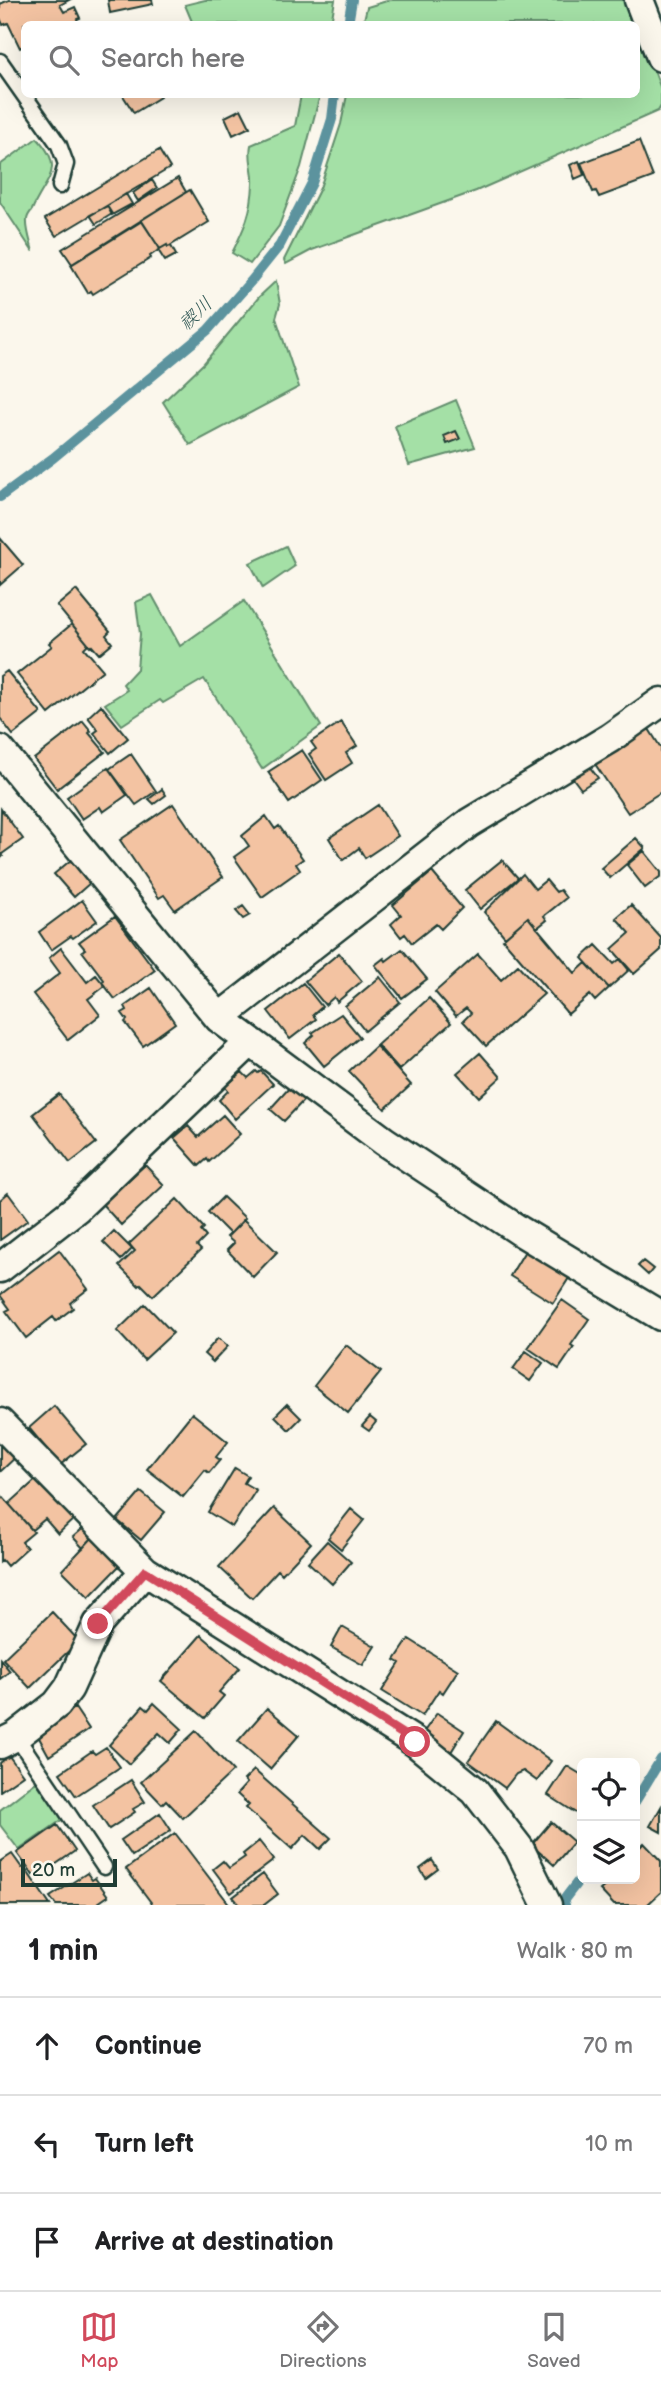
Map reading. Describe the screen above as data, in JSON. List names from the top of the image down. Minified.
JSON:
{"water":["禊川"],"scale_bar":"20 m","page":{"search":"Search here","scale":"20 m","heading":["1 min","Walk · 80 m"],"list":[["Continue","70 m"],["Turn left","10 m"],"Arrive at destination"],"nav":["Map","Directions","Saved"]}}
